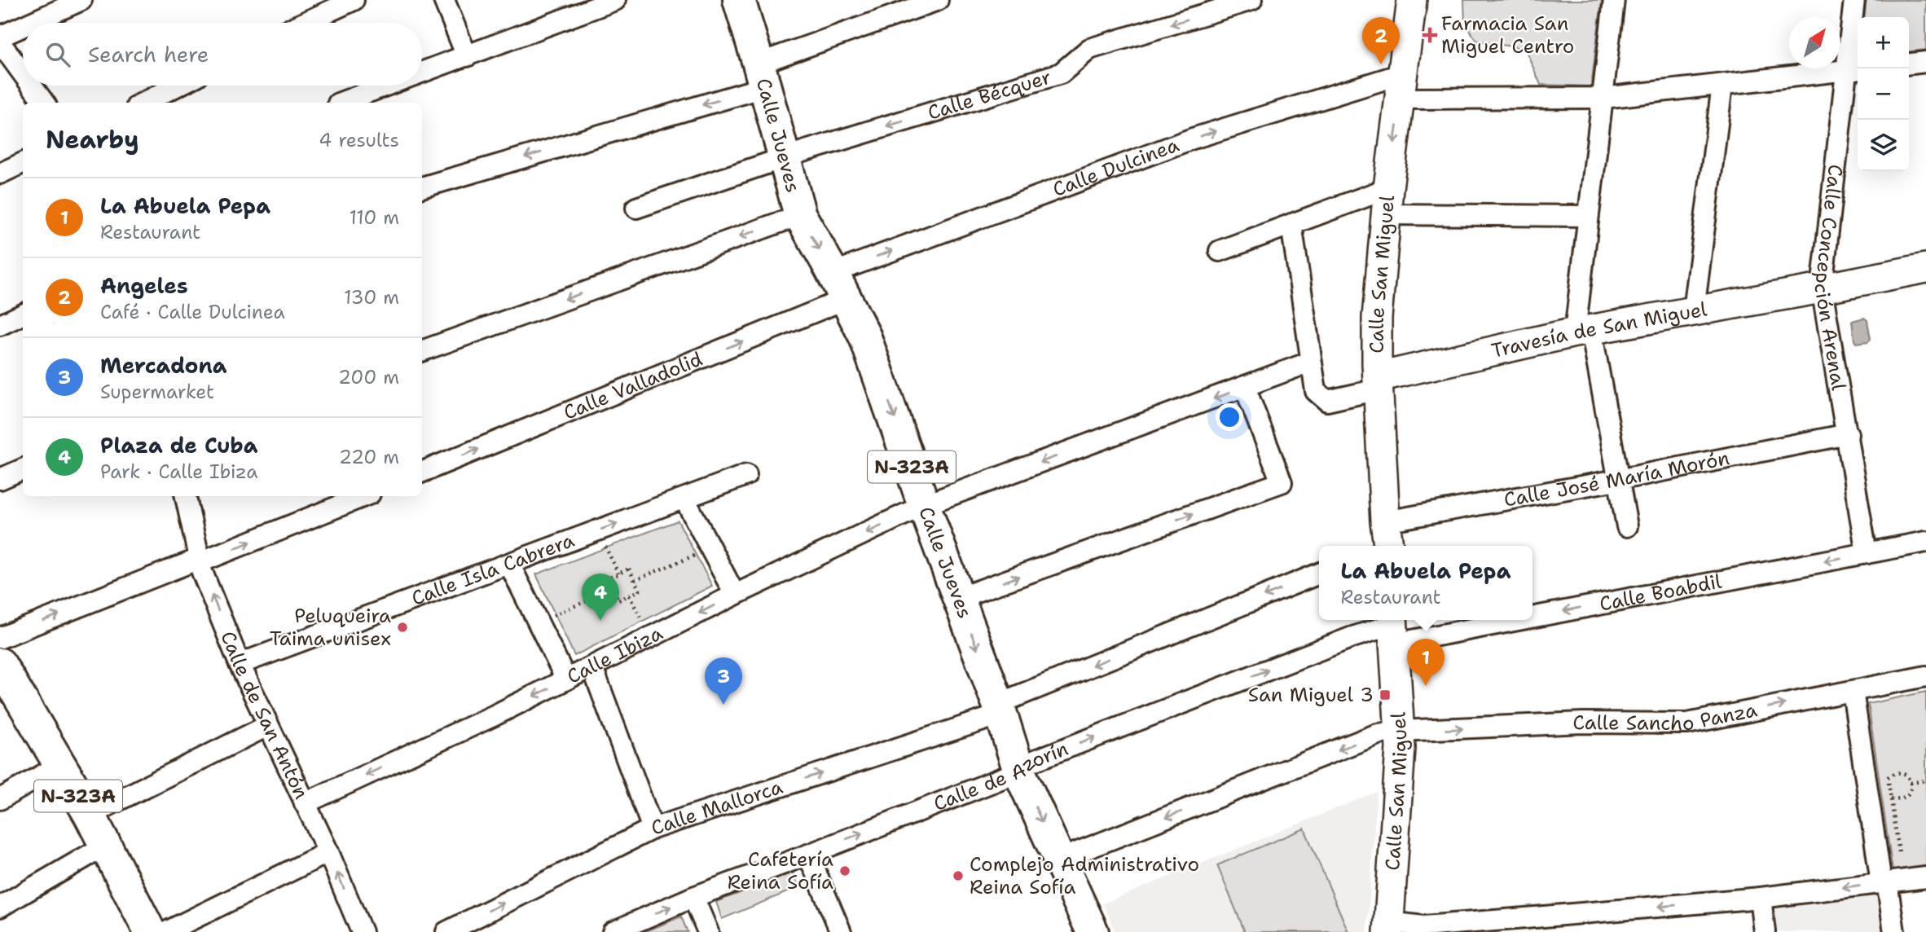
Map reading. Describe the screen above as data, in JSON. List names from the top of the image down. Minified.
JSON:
{"streets":{"main road":["Calle Jueves","N-323A"],"street":["Calle Bécquer","Calle Dulcinea","Calle San Miguel","Calle Concepción Arenal","Travesía de San Miguel","Calle Valladolid","Calle José María Morón","Calle Isla Cabrera","Calle Boabdil","Calle Ibiza","Calle de San Antón","Calle Sancho Panza","Calle de Azorín","Calle Mallorca"]},"crossings":[["Calle Bécquer","Calle Jueves"],["Calle Jueves","Calle Dulcinea"],["Calle Jueves","Calle Valladolid"],["Calle Jueves","Calle Ibiza"],["Calle Jueves","Calle Sancho Panza"],["Calle Jueves","Calle de Azorín"],["Calle Jueves","Calle Mallorca"],["Calle Dulcinea","Calle San Miguel"],["Calle Dulcinea","Calle Concepción Arenal"],["Calle Dulcinea","Calle Valladolid"],["Calle San Miguel","Travesía de San Miguel"],["Calle San Miguel","Calle José María Morón"],["Calle San Miguel","Calle Boabdil"],["Calle San Miguel","Calle Sancho Panza"],["Calle San Miguel","Calle de Azorín"],["Calle Concepción Arenal","Travesía de San Miguel"],["Calle Concepción Arenal","Calle José María Morón"],["Calle Concepción Arenal","Calle Boabdil"],["Calle Isla Cabrera","Calle de San Antón"],["Calle Boabdil","Calle de Azorín"],["Calle Ibiza","Calle de San Antón"]],"one_way":["Calle Jueves","Calle Boabdil","Calle Ibiza","Calle de San Antón","Calle de Azorín"],"places":{"health":["Farmacia San Miguel Centro"],"other":["Peluqueira Taima unisex","Cafetería Reina Sofía","Complejo Administrativo Reina Sofía"],"transit":["San Miguel 3"]},"north":"top right","page":{"map_buttons":["+","−"],"pins":["2","4","1","3"],"search":"Search here","heading":["Nearby","4 results"],"list":[{"mark":"1","name":"La Abuela Pepa","note":"Restaurant","value":"110 m"},{"mark":"2","name":"Angeles","note":"Café · Calle Dulcinea","value":"130 m"},{"mark":"3","name":"Mercadona","note":"Supermarket","value":"200 m"},{"mark":"4","name":"Plaza de Cuba","note":"Park · Calle Ibiza","value":"220 m"}],"popup":["La Abuela Pepa","Restaurant"]}}
